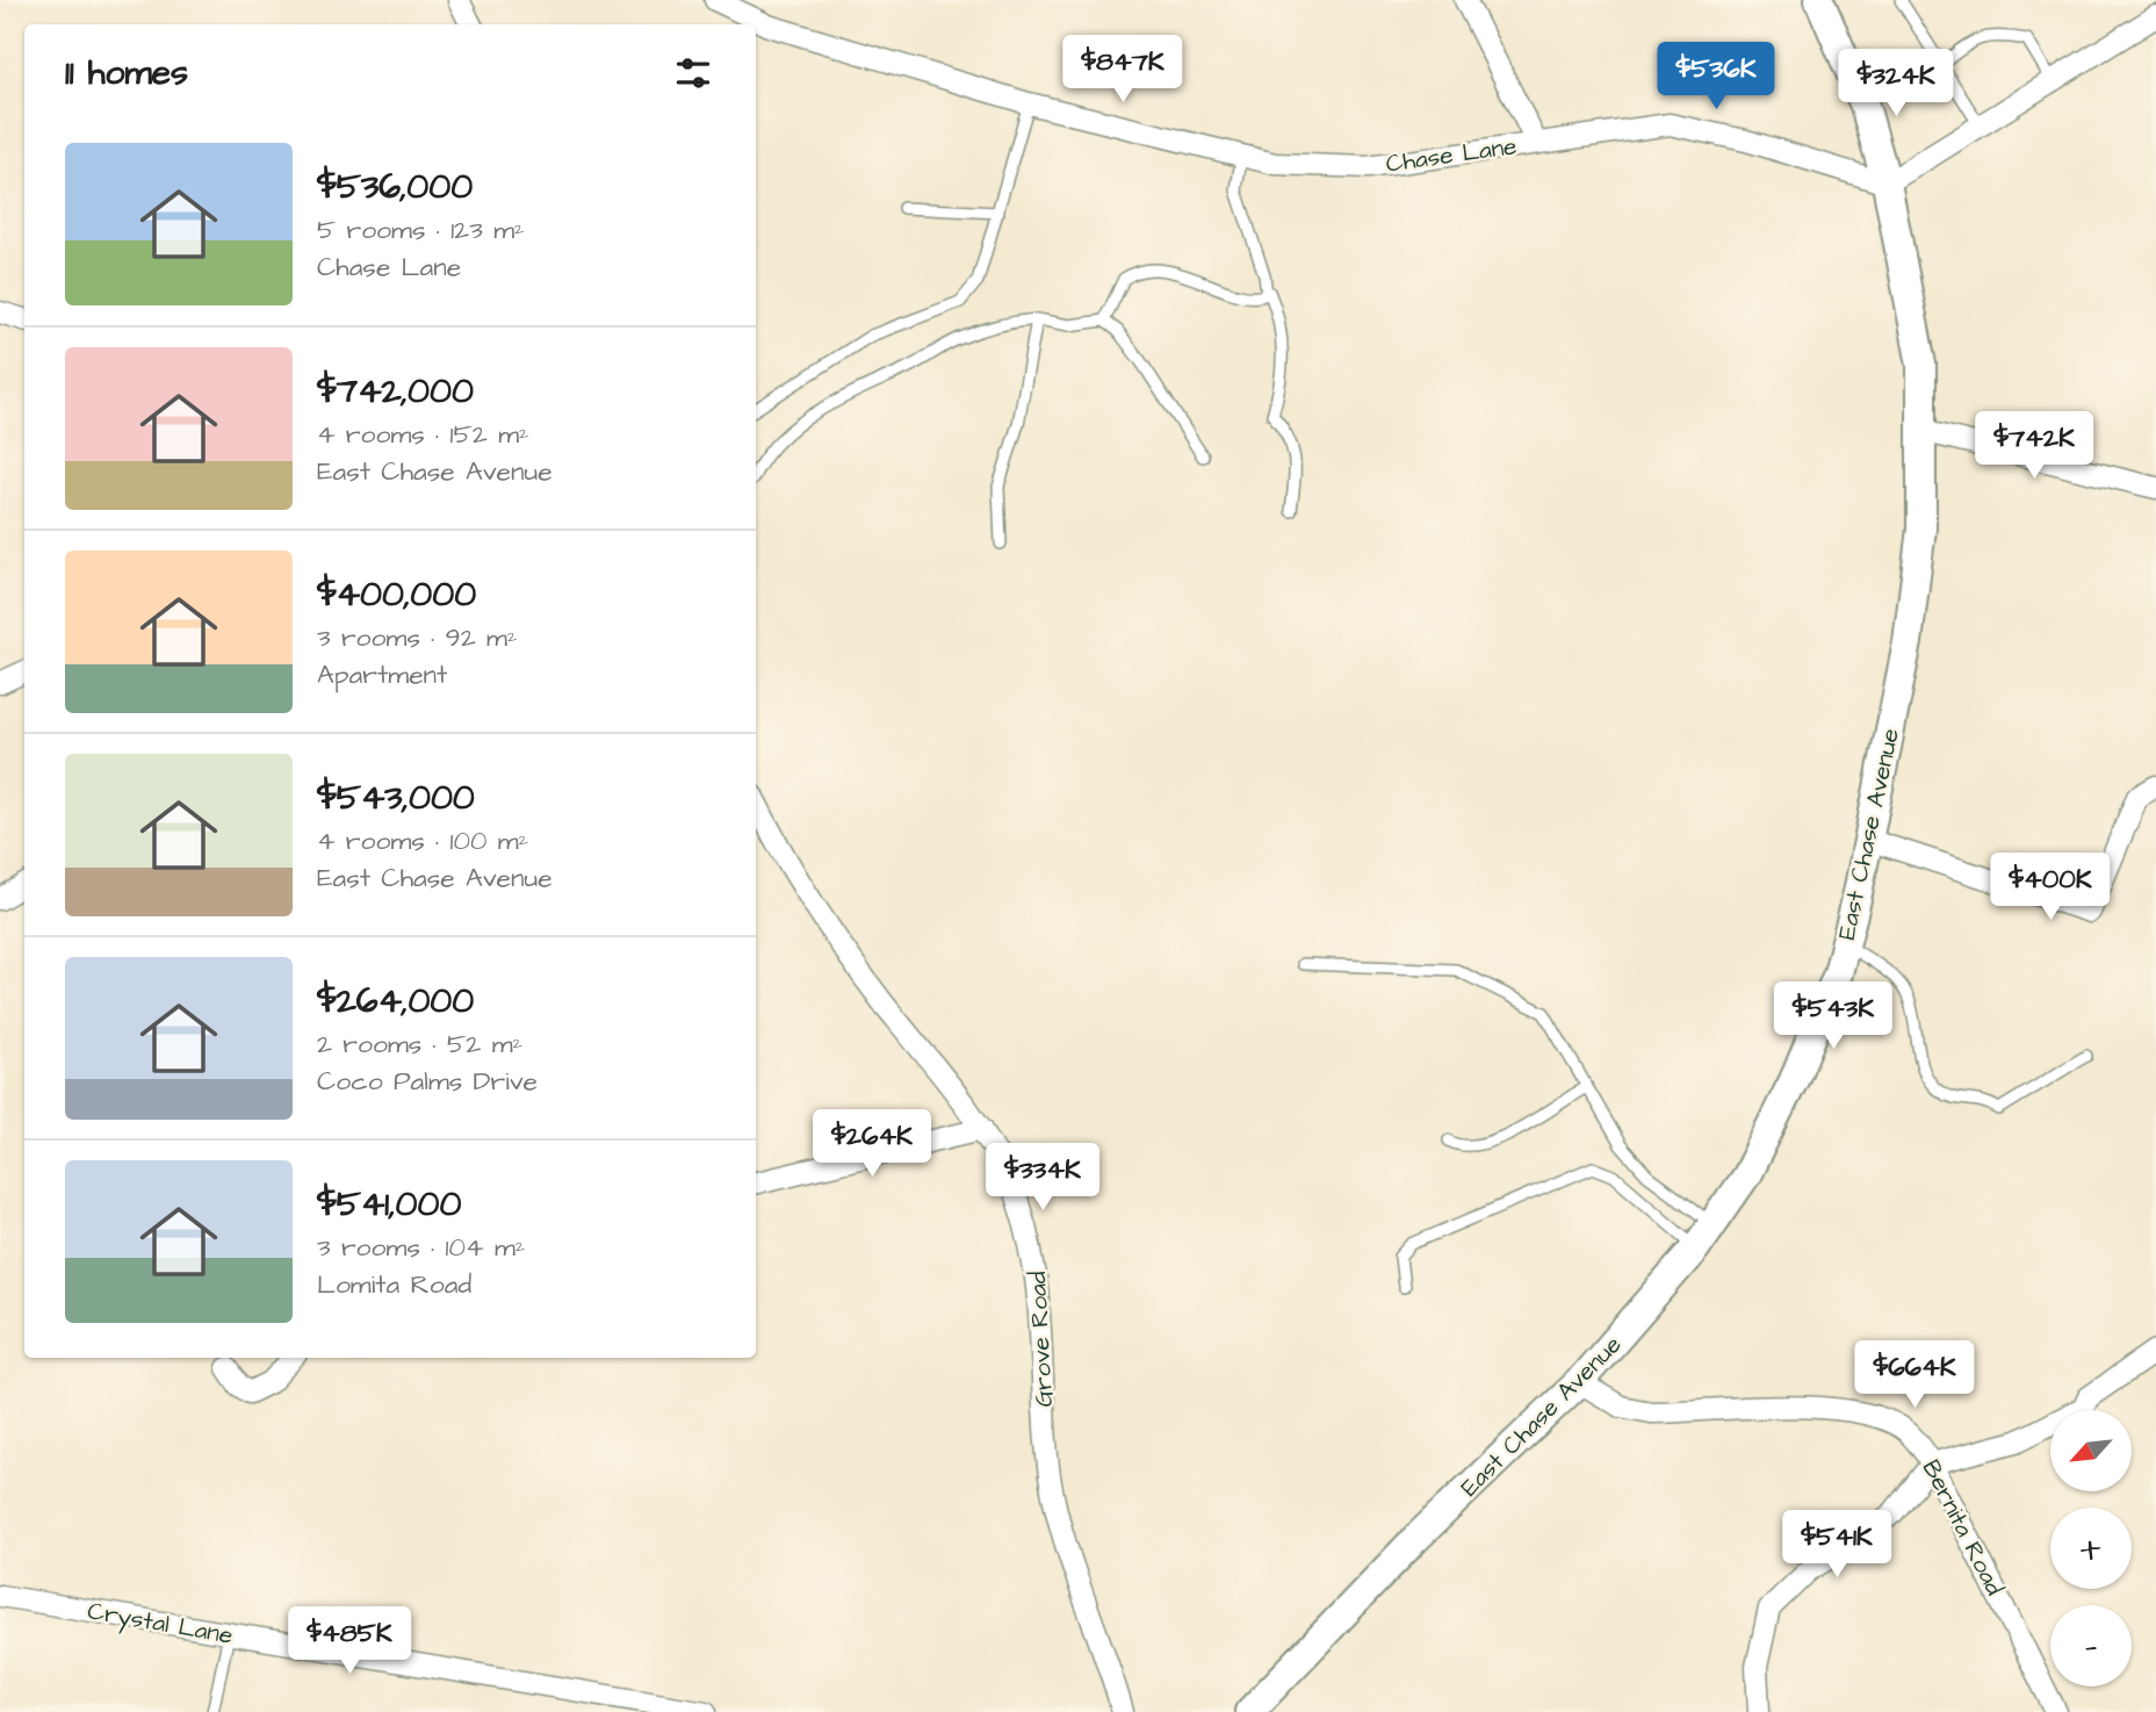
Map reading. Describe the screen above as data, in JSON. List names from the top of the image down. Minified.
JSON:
{"streets":{"main road":["East Chase Avenue"],"street":["Chase Lane","Grove Road","Bernita Road","Crystal Lane"]},"crossings":[["Chase Lane","East Chase Avenue"],["East Chase Avenue","Bernita Road"]],"north":"bottom left","page":{"heading":"11 homes","price":["$847K","$536K","$324K","$742K","$400K","$543K","$264K","$334K","$664K","$541K","$485K"],"list":[{"name":"$536,000","note":"5 rooms · 123 m² · Chase Lane"},{"name":"$742,000","note":"4 rooms · 152 m² · East Chase Avenue"},{"name":"$400,000","note":"3 rooms · 92 m² · Apartment"},{"name":"$543,000","note":"4 rooms · 100 m² · East Chase Avenue"},{"name":"$264,000","note":"2 rooms · 52 m² · Coco Palms Drive"},{"name":"$541,000","note":"3 rooms · 104 m² · Lomita Road"}],"map_buttons":["+","−"]}}
